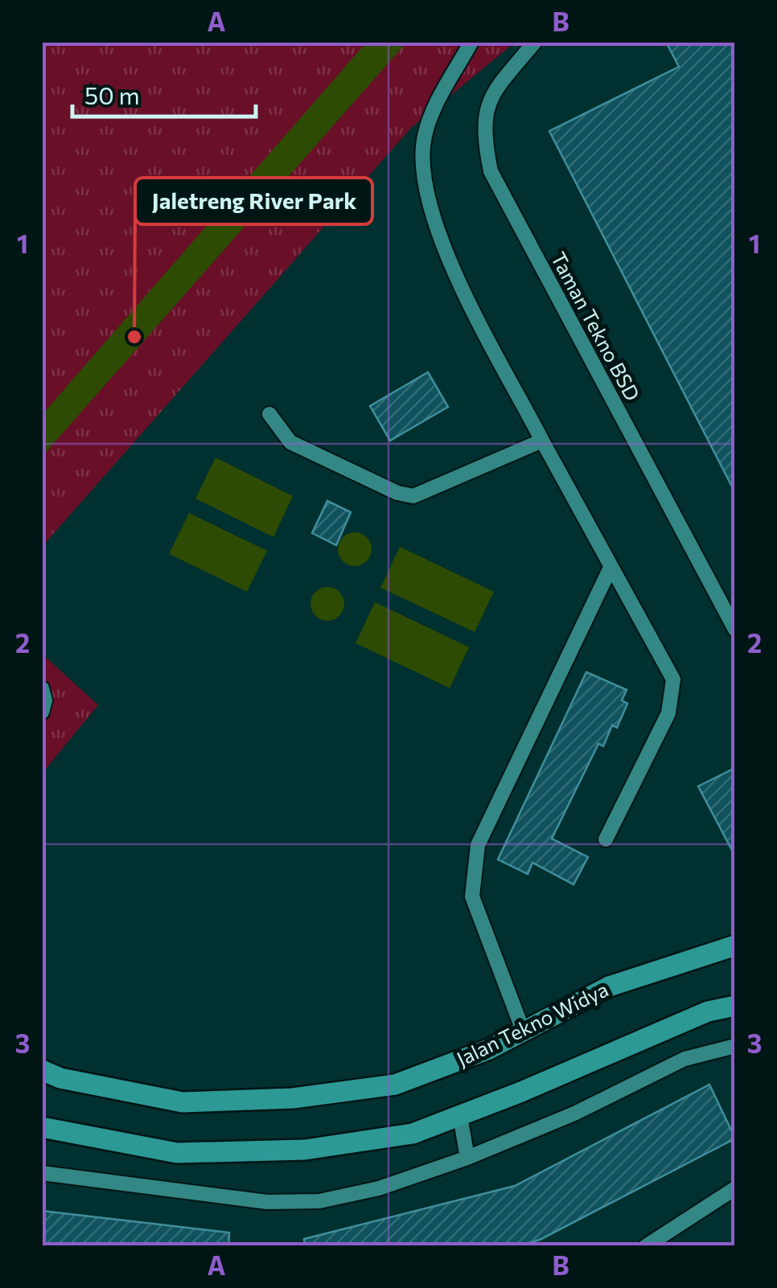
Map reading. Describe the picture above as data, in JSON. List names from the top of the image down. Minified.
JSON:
{"streets":{"main road":["Jalan Tekno Widya"],"lane":["Taman Tekno BSD"]},"places":["Jaletreng River Park"],"scale_bar":"50 m","grid":{"columns":["A","B"],"rows":["1","2","3"]}}
